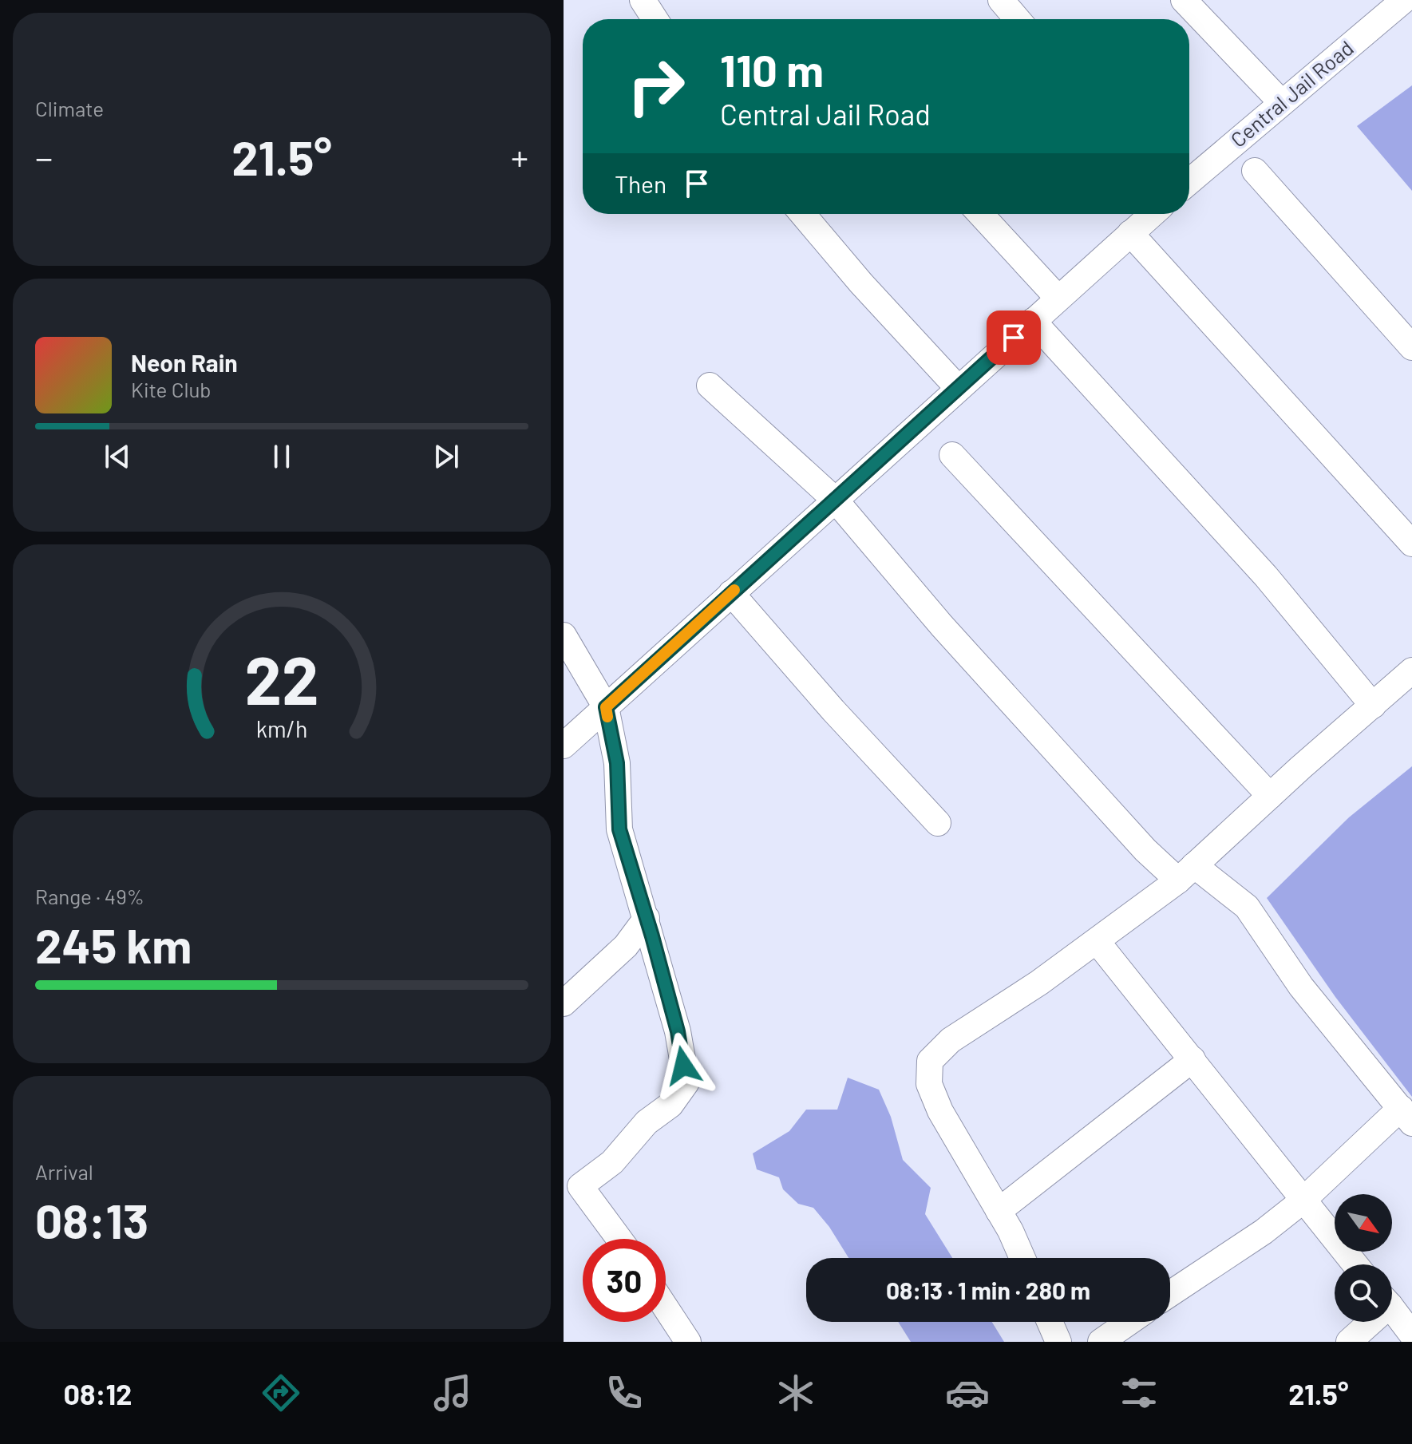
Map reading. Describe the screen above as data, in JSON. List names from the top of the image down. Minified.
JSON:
{"streets":{"street":["Central Jail Road"]},"north":"bottom right","page":{"tile":["Climate",["Range · 49%","245 km"],["Arrival","08:13"]],"turn":["110 m","Central Jail Road"],"heat":["−","21.5°","+"],"then":"Then","song":["Neon Rain","Kite Club"],"limit":"30","trip":"08:13 · 1 min · 280 m","tabs":["08:12","21.5°"],"gauge":["22","km/h"]}}
